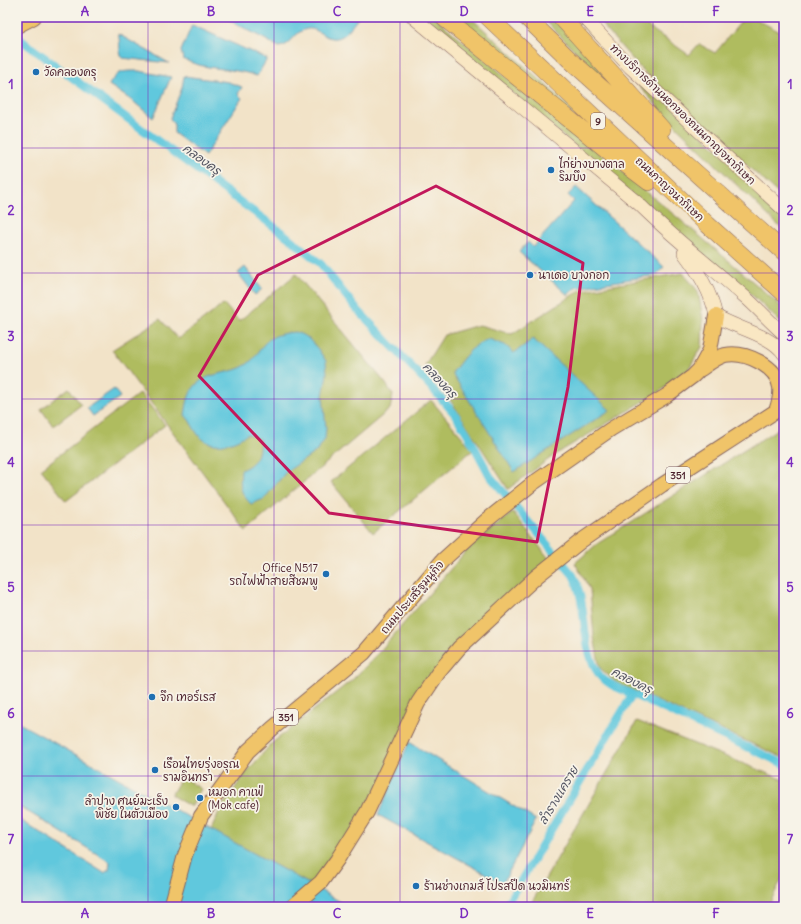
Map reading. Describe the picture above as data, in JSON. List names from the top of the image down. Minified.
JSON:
{"streets":{"highway":["9","ถนนกาญจนาภิเษก"],"main road":["ทางบริการด้านนอกของถนนกาญจนาภิเษก","351","ถนนประเสริฐมนูกิจ"]},"water":["คลองครุ","ลำรางแคราย"],"places":["วัดคลองครุ","ไก่ย่างบางตาล ริมบึง","นาเดอ บางกอก","Office N517 รถไฟฟ้าสายสีชมพู","จึก เทอร์เรส","เรือนไทยรุ่งอรุณ รามอินทรา","หมอก คาเฟ่ (Mok cafe)","ลำปาง ศูนย์มะเร็ง พิชัย ในตัวเมือง","ร้านช่างเกมส์ โปรสปีด นวมินทร์"],"grid":{"columns":["A","B","C","D","E","F"],"rows":["1","2","3","4","5","6","7"]}}
